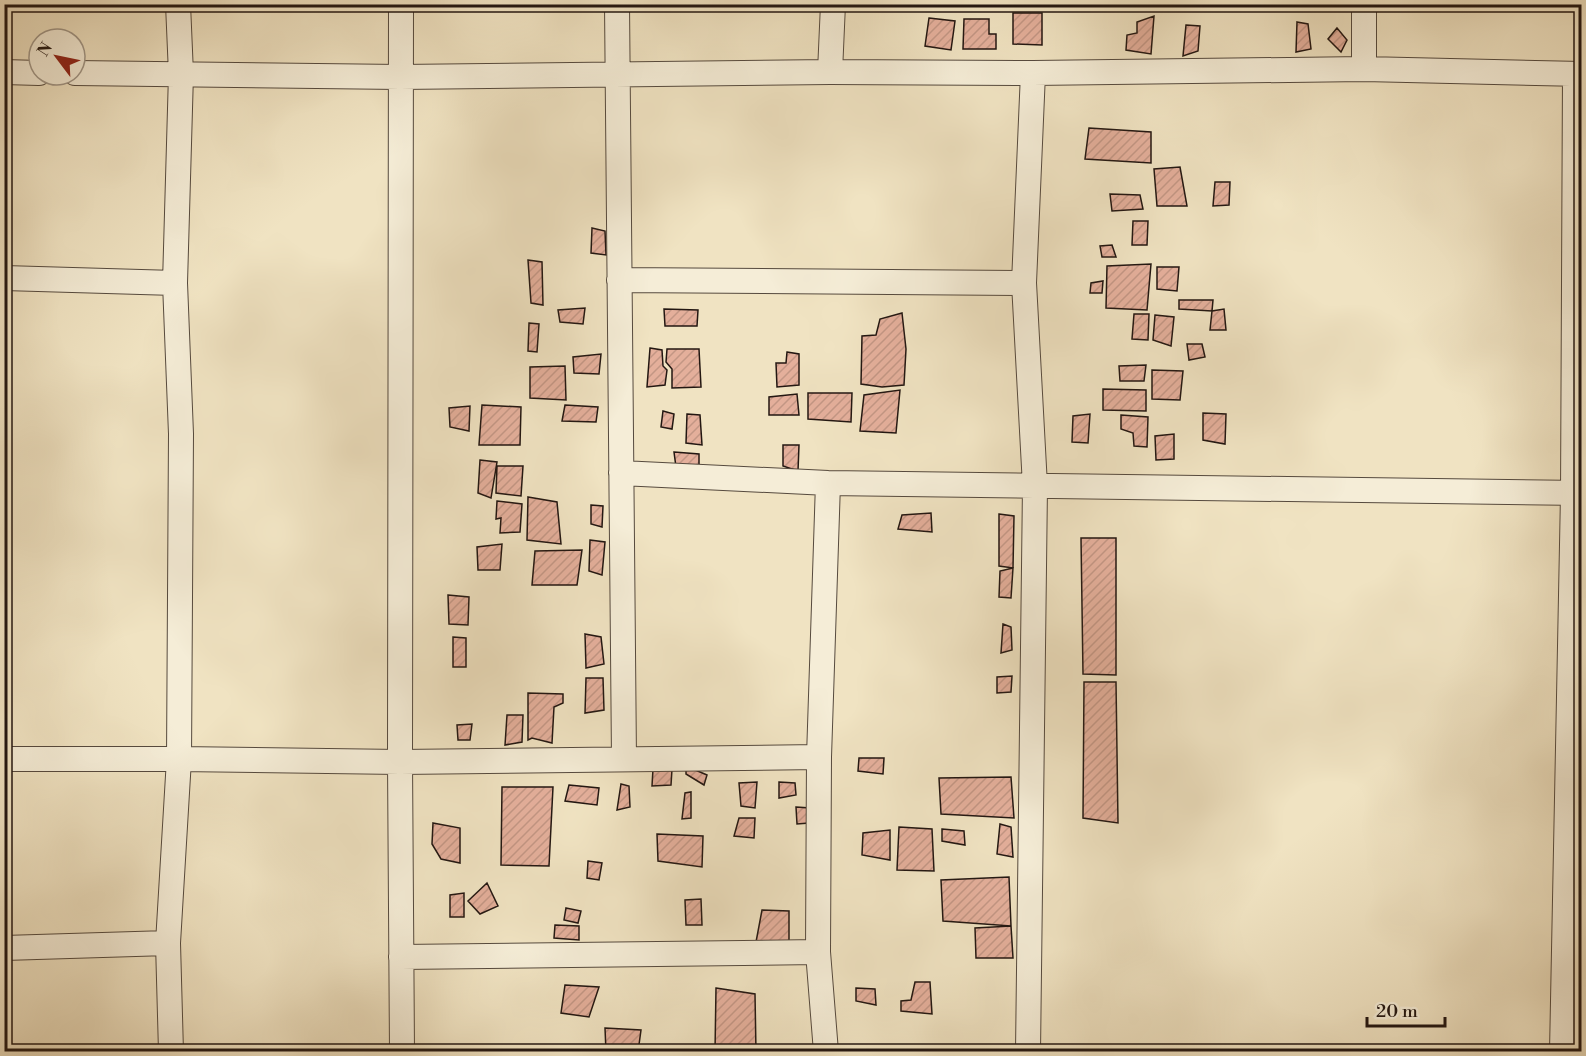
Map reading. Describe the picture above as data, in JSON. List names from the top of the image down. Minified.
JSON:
{"scale_bar":"20 m","north":"top left"}
